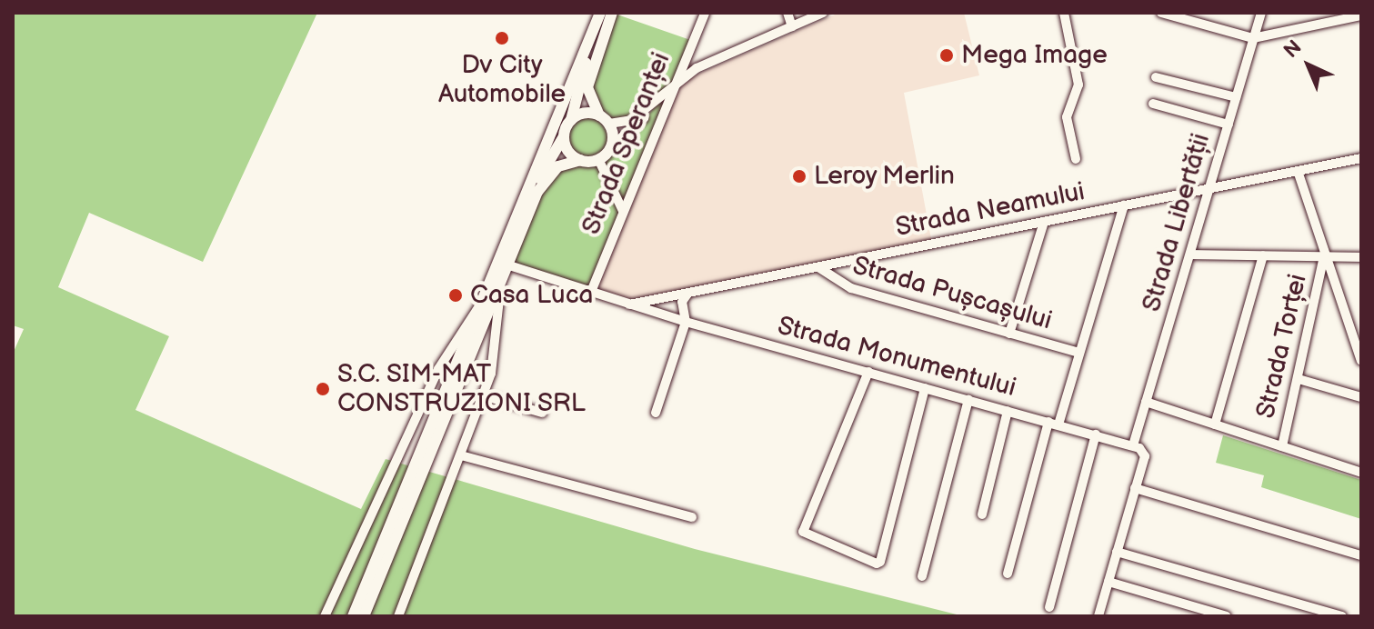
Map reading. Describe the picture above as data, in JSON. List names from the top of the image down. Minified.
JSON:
{"streets":{"street":["Strada Speranței","Strada Neamului","Strada Libertății","Strada Pușcașului","Strada Torței","Strada Monumentului"]},"crossings":[["Strada Speranței","Strada Monumentului"],["Strada Neamului","Strada Libertății"],["Strada Neamului","Strada Pușcașului"],["Strada Neamului","Strada Monumentului"],["Strada Libertății","Strada Monumentului"]],"places":["Dv City Automobile","Mega Image","Leroy Merlin","Casa Luca","S.C. SIM-MAT CONSTRUZIONI SRL"],"north":"top left"}
